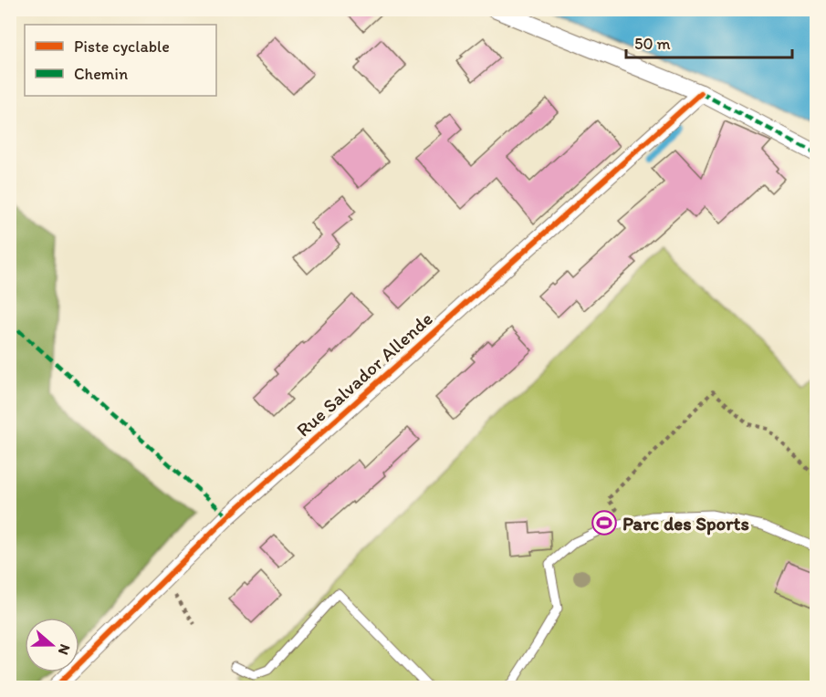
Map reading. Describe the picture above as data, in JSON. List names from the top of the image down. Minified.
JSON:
{"streets":{"street":["Rue Salvador Allende"]},"places":{"sports":["Parc des Sports"]},"legend":["Piste cyclable","Chemin"],"scale_bar":"50 m","north":"right"}
